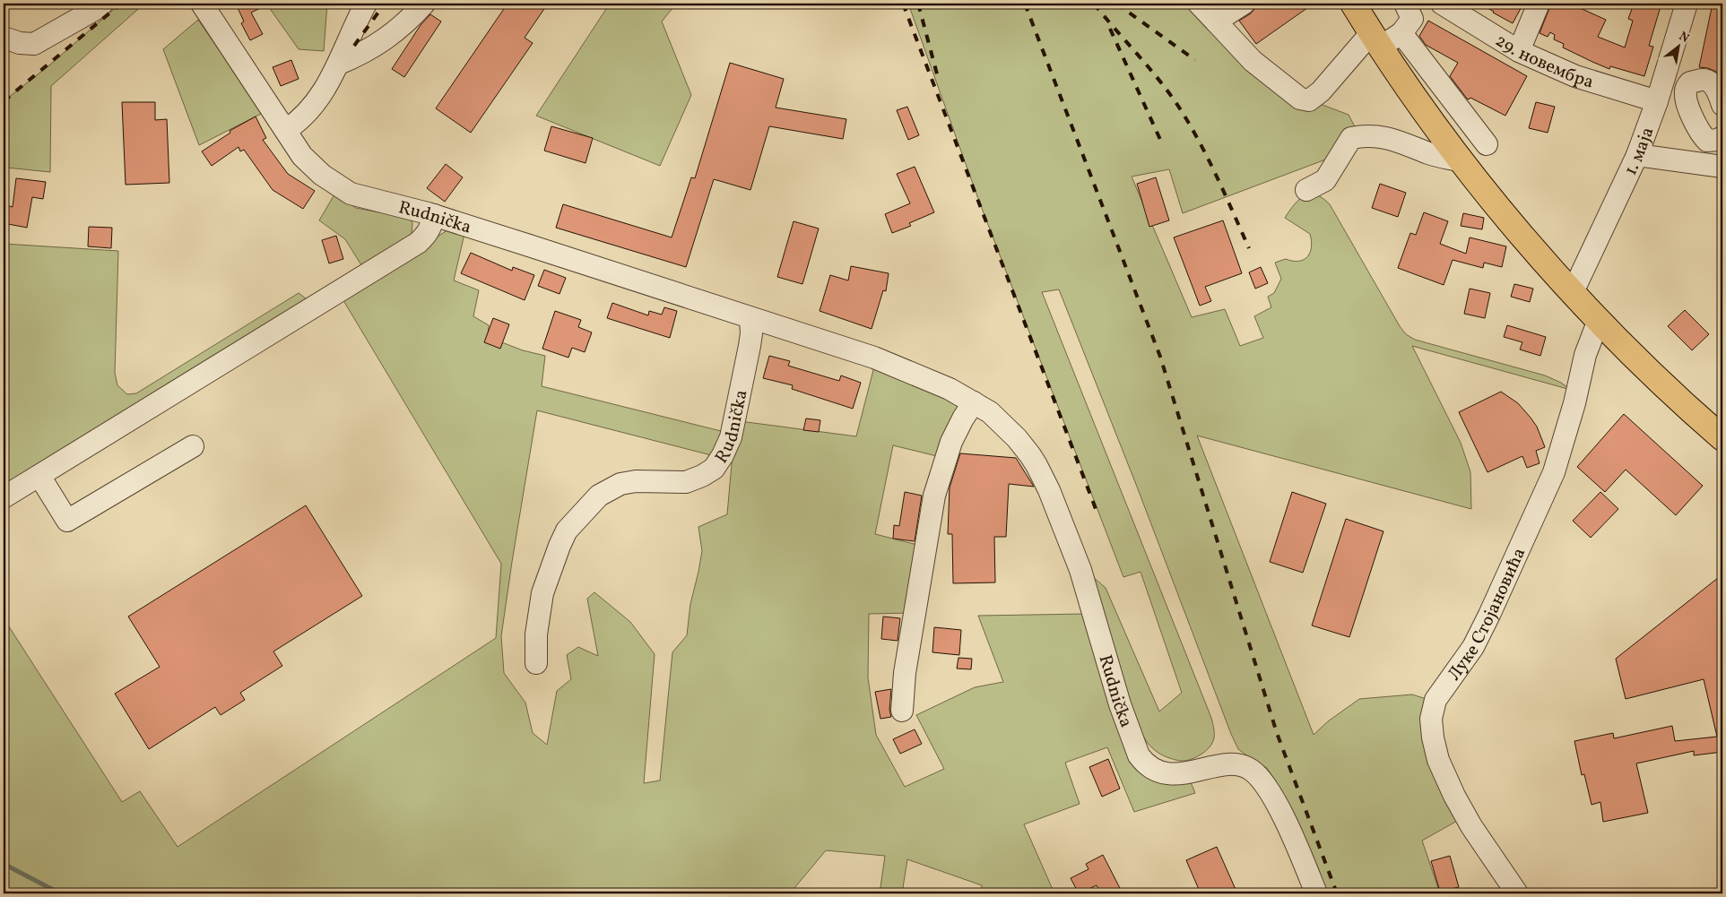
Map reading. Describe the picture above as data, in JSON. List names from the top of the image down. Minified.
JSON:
{"streets":{"street":["29. новембра","1. маја","Rudnička","Луке Стојановића"]},"crossings":[["29. новембра","1. маја"]],"north":"top right"}
